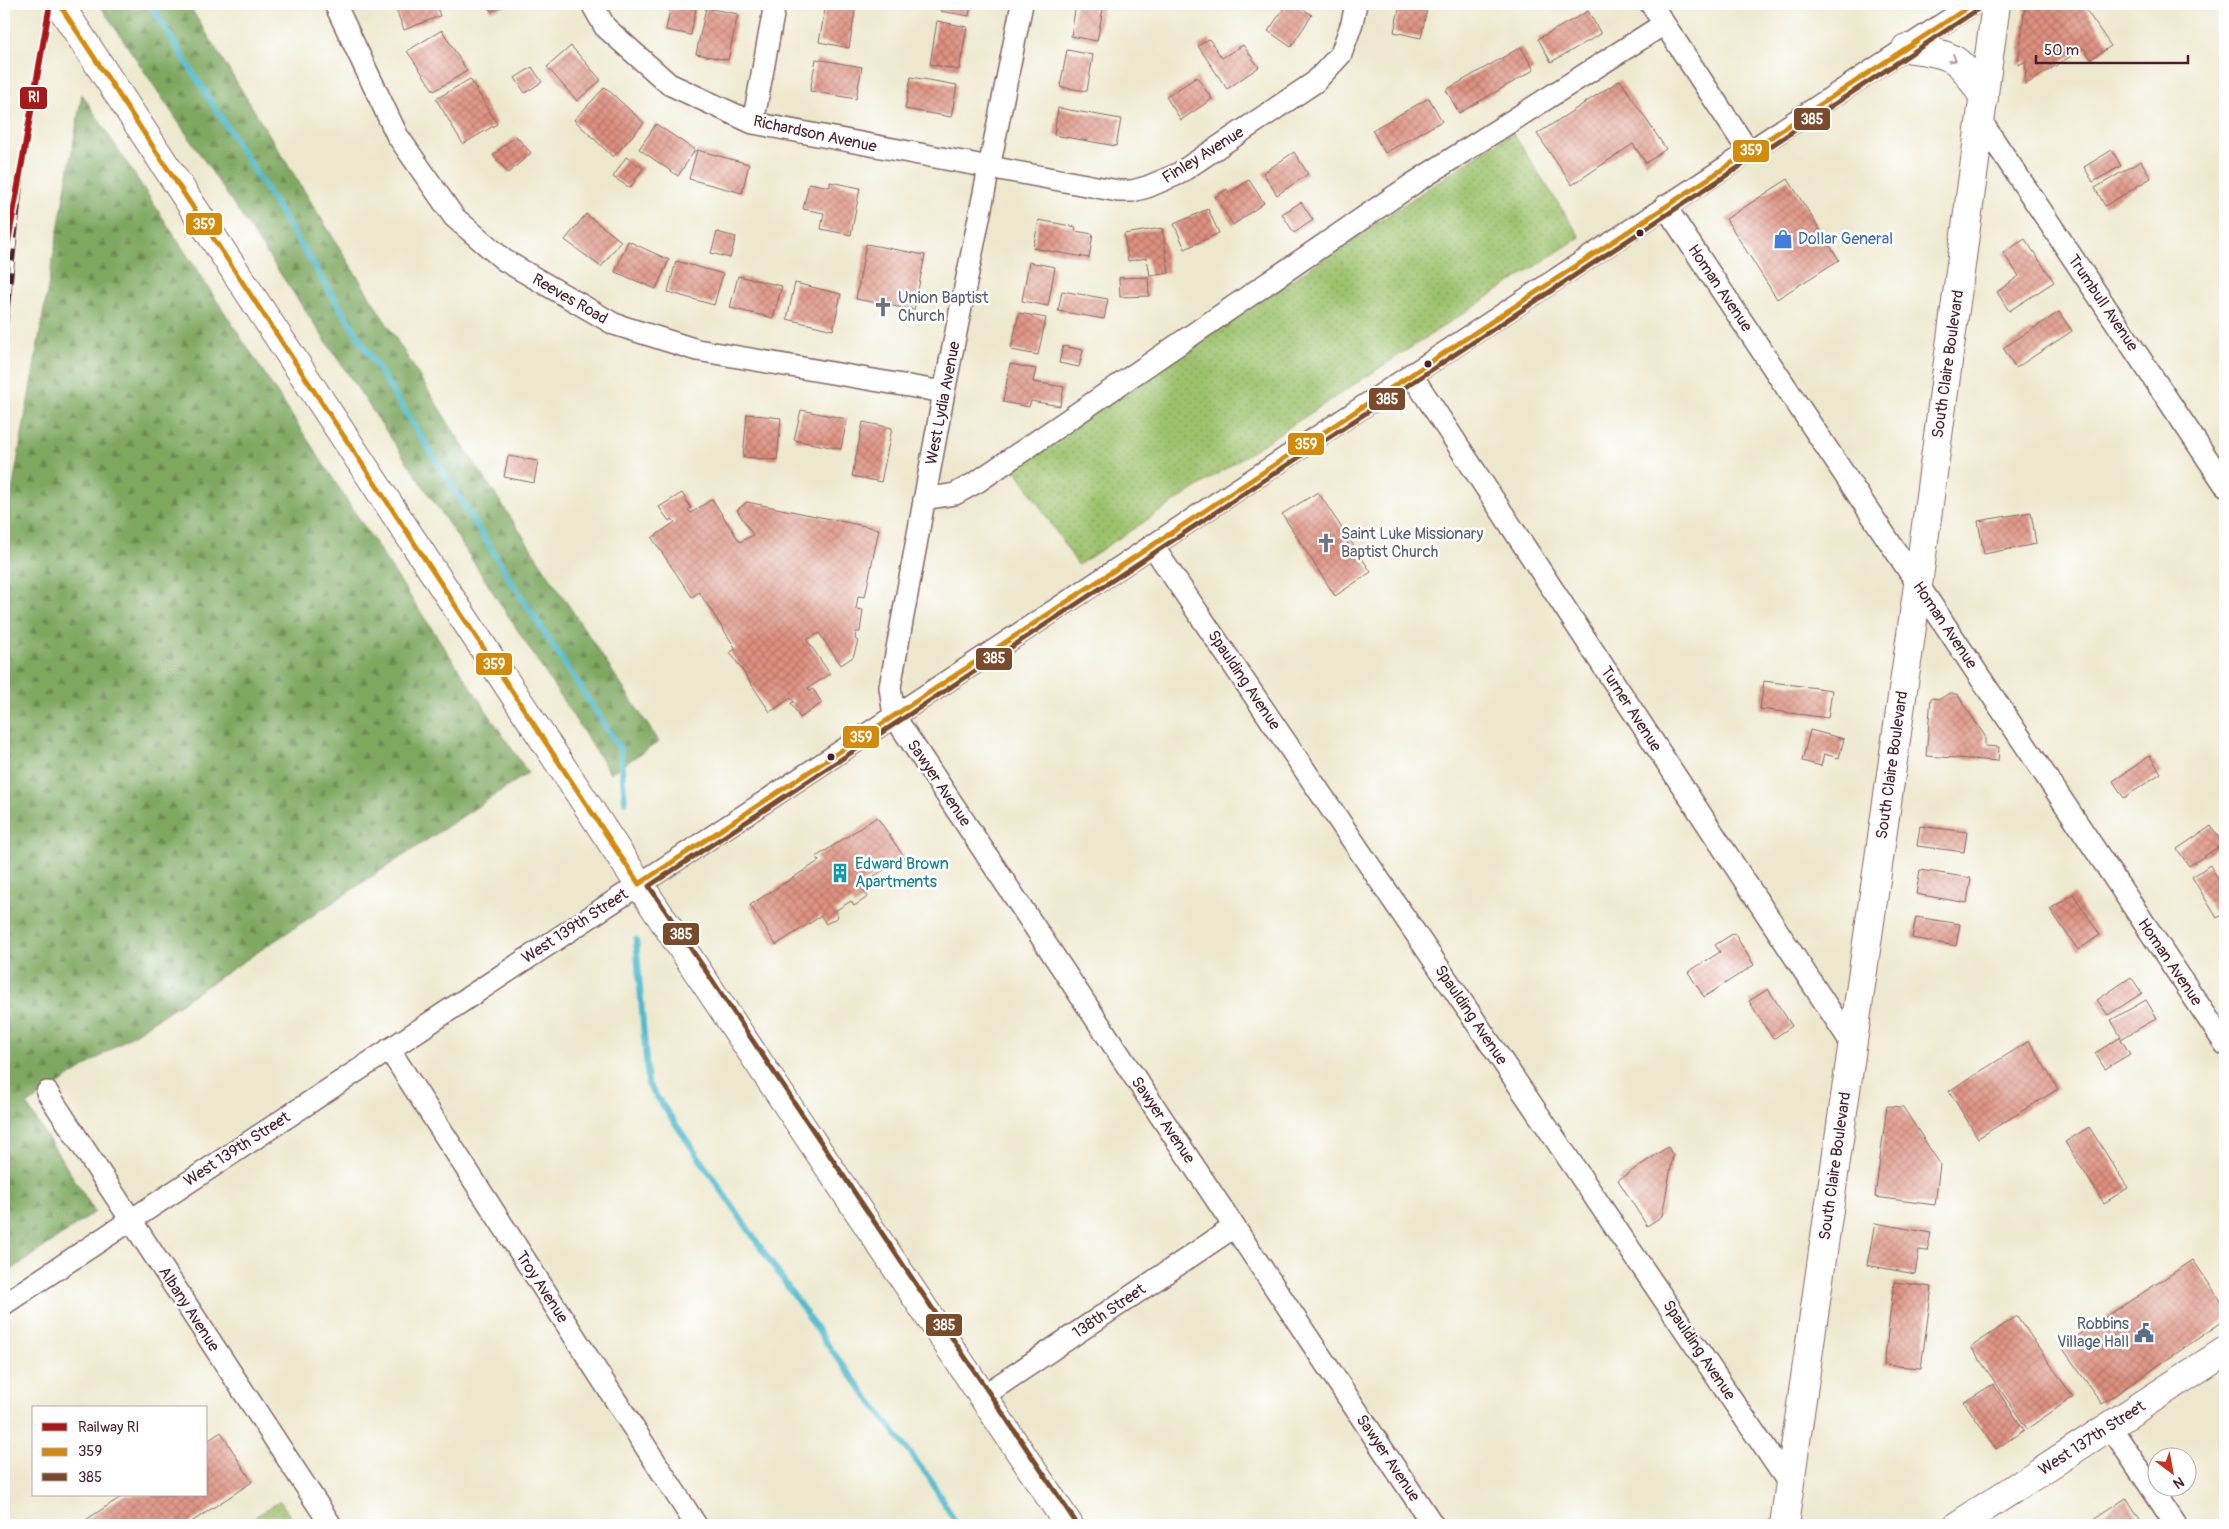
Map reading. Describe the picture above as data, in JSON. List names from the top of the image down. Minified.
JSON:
{"streets":{"main road":["South Claire Boulevard","West 137th Street"],"street":["Richardson Avenue","Finley Avenue","Homan Avenue","Reeves Road","Trumbull Avenue","West Lydia Avenue","Spaulding Avenue","Turner Avenue","Sawyer Avenue","West 139th Street","Troy Avenue","Albany Avenue","138th Street"]},"crossings":[["Richardson Avenue","Finley Avenue"],["Richardson Avenue","West Lydia Avenue"],["Finley Avenue","West Lydia Avenue"],["Homan Avenue","South Claire Boulevard"],["Homan Avenue","West 139th Street"],["Reeves Road","West Lydia Avenue"],["Trumbull Avenue","South Claire Boulevard"],["South Claire Boulevard","Spaulding Avenue"],["South Claire Boulevard","Turner Avenue"],["West Lydia Avenue","Sawyer Avenue"],["West Lydia Avenue","West 139th Street"],["Spaulding Avenue","West 139th Street"],["Turner Avenue","West 139th Street"],["Sawyer Avenue","West 139th Street"],["Sawyer Avenue","138th Street"],["West 139th Street","Troy Avenue"],["West 139th Street","Albany Avenue"]],"places":{"shop":["Dollar General"],"church":["Union Baptist Church","Saint Luke Missionary Baptist Church"],"building":["Edward Brown Apartments"],"public building":["Robbins Village Hall"]},"lines":["rail line RI","transit line 359","transit line 385"],"legend":["Railway RI","359","385"],"scale_bar":"50 m","north":"bottom right"}
